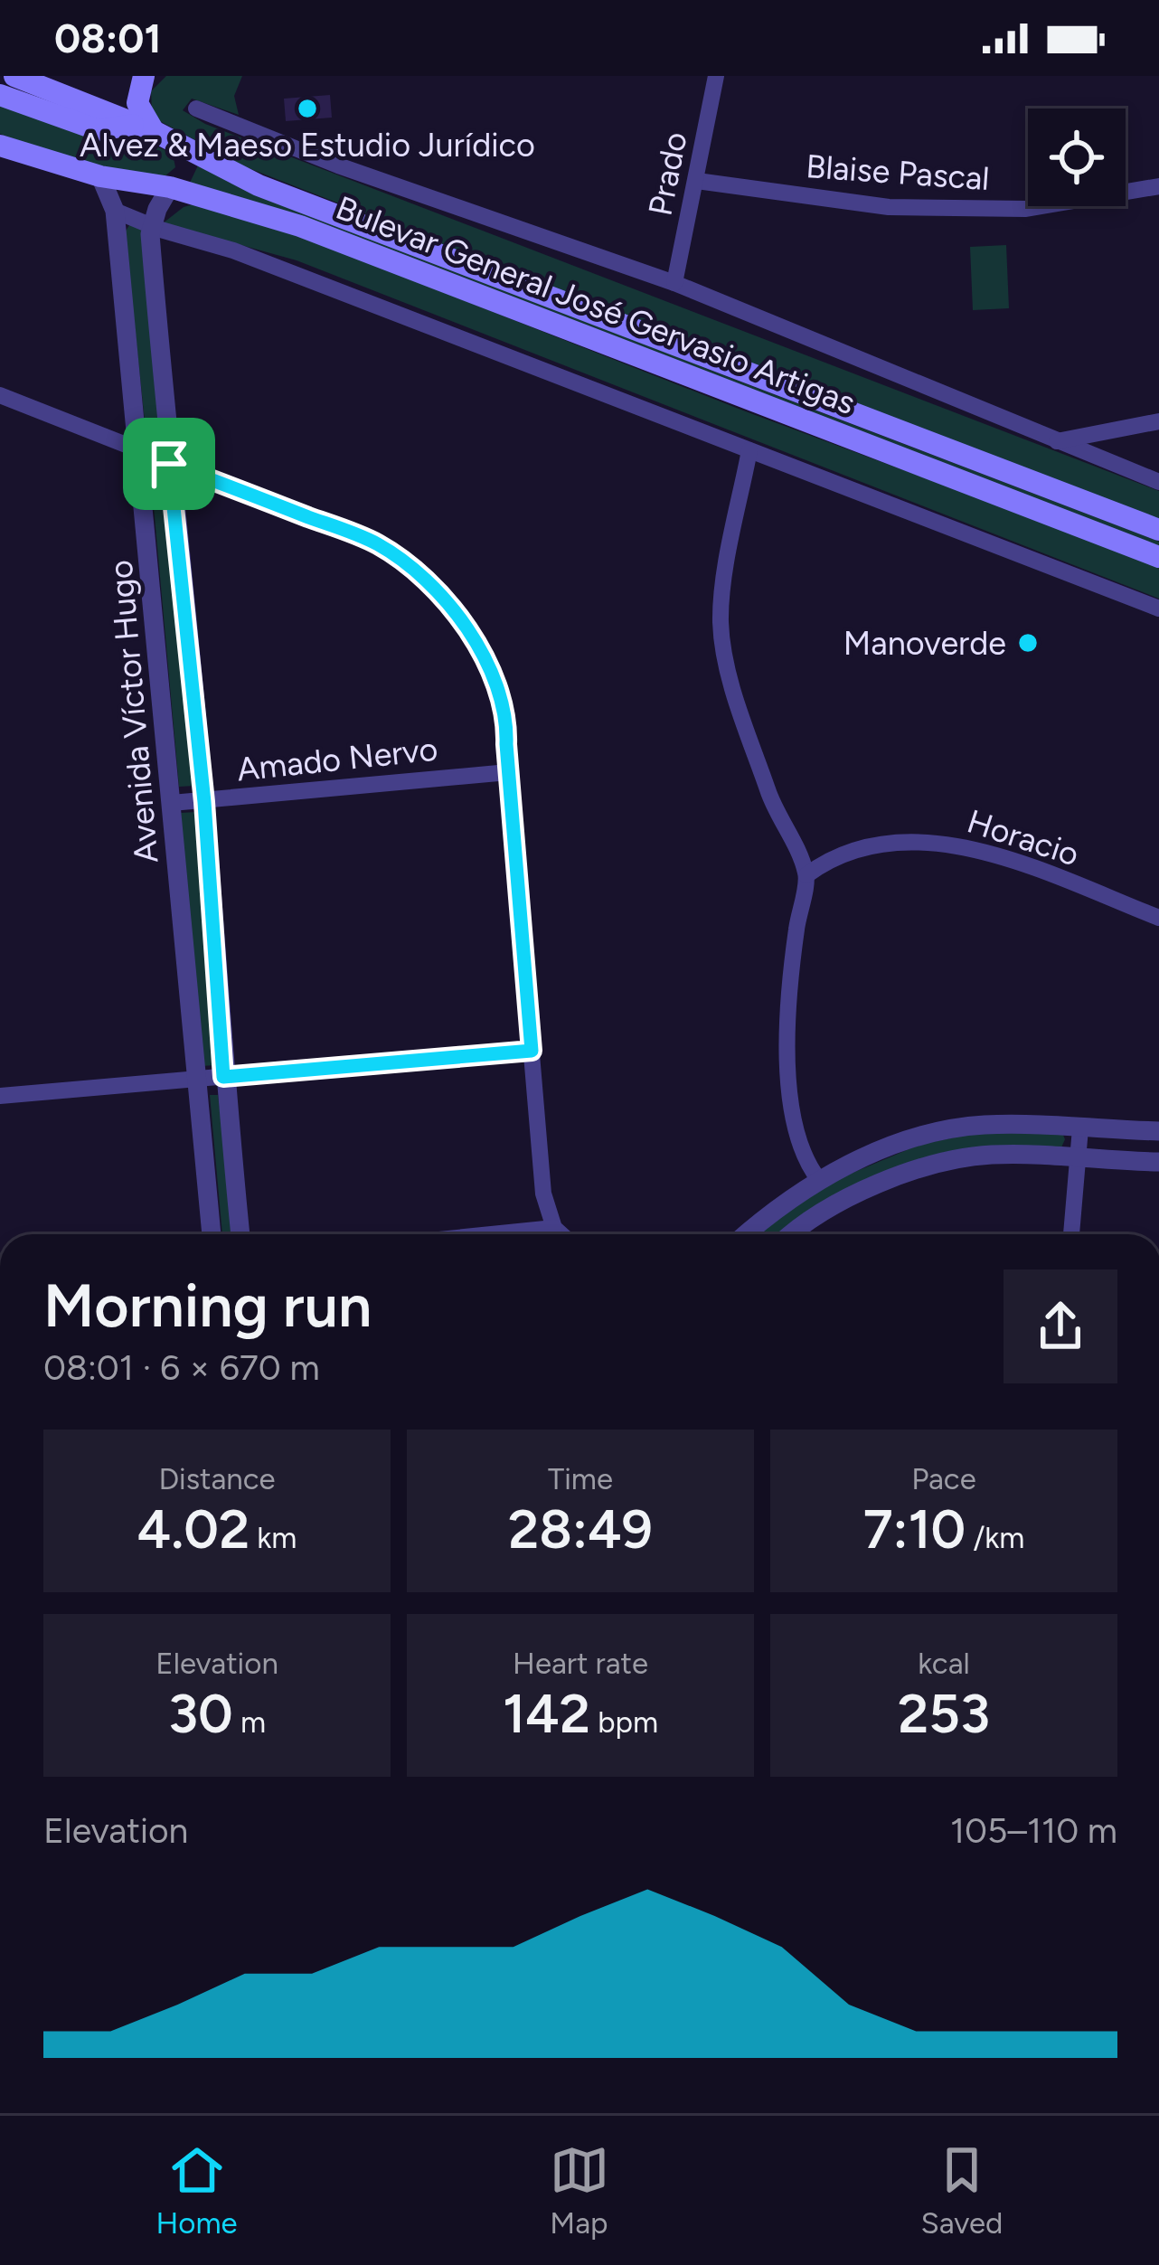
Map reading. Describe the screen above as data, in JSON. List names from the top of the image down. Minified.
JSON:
{"streets":{"main road":["Bulevar General José Gervasio Artigas"],"street":["Blaise Pascal","Prado","Avenida Víctor Hugo","Amado Nervo","Horacio"]},"crossings":[["Blaise Pascal","Prado"],["Prado","Bulevar General José Gervasio Artigas"],["Bulevar General José Gervasio Artigas","Avenida Víctor Hugo"],["Avenida Víctor Hugo","Amado Nervo"]],"places":["Alvez & Maeso Estudio Jurídico","Manoverde"],"page":{"status":"08:01","heading":["Morning run","08:01 · 6 × 670 m"],"stats":[["Distance","4.02 km"],["Time","28:49"],["Pace","7:10 /km"],["Elevation","30 m"],["Heart rate","142 bpm"],["kcal","253"]],"chart":["Elevation","105–110 m"],"tabs":["Home","Map","Saved"]}}
